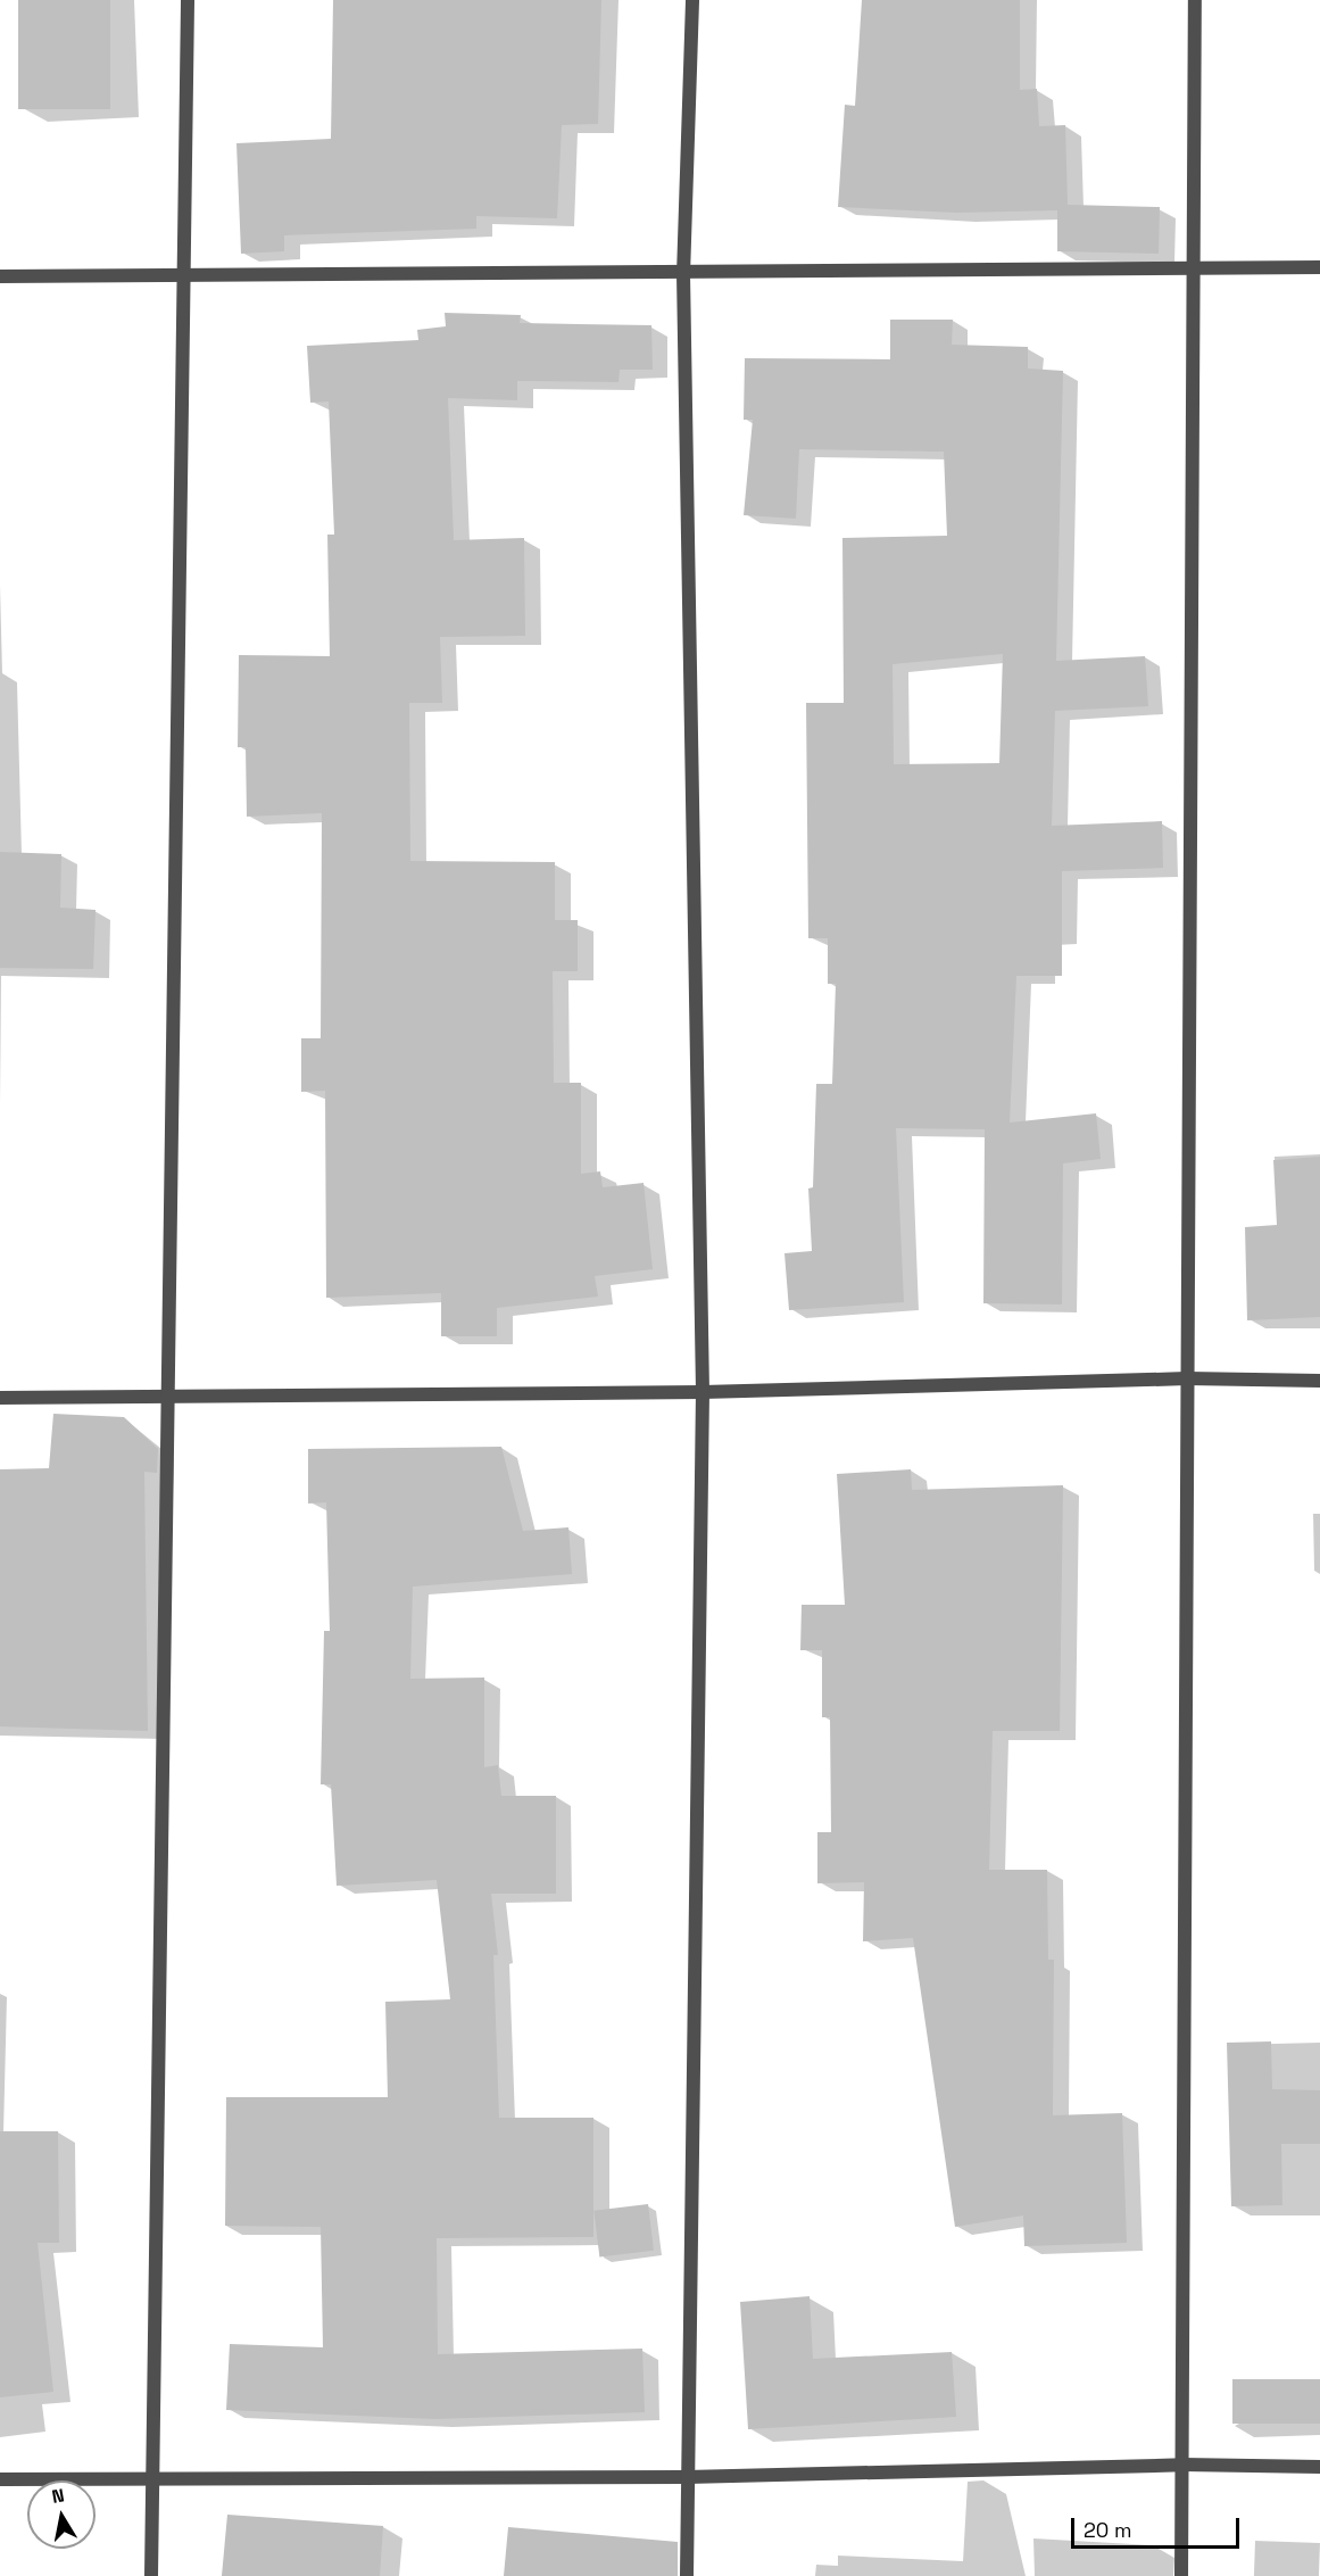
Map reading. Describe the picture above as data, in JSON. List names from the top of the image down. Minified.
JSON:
{"scale_bar":"20 m","north":"top"}
